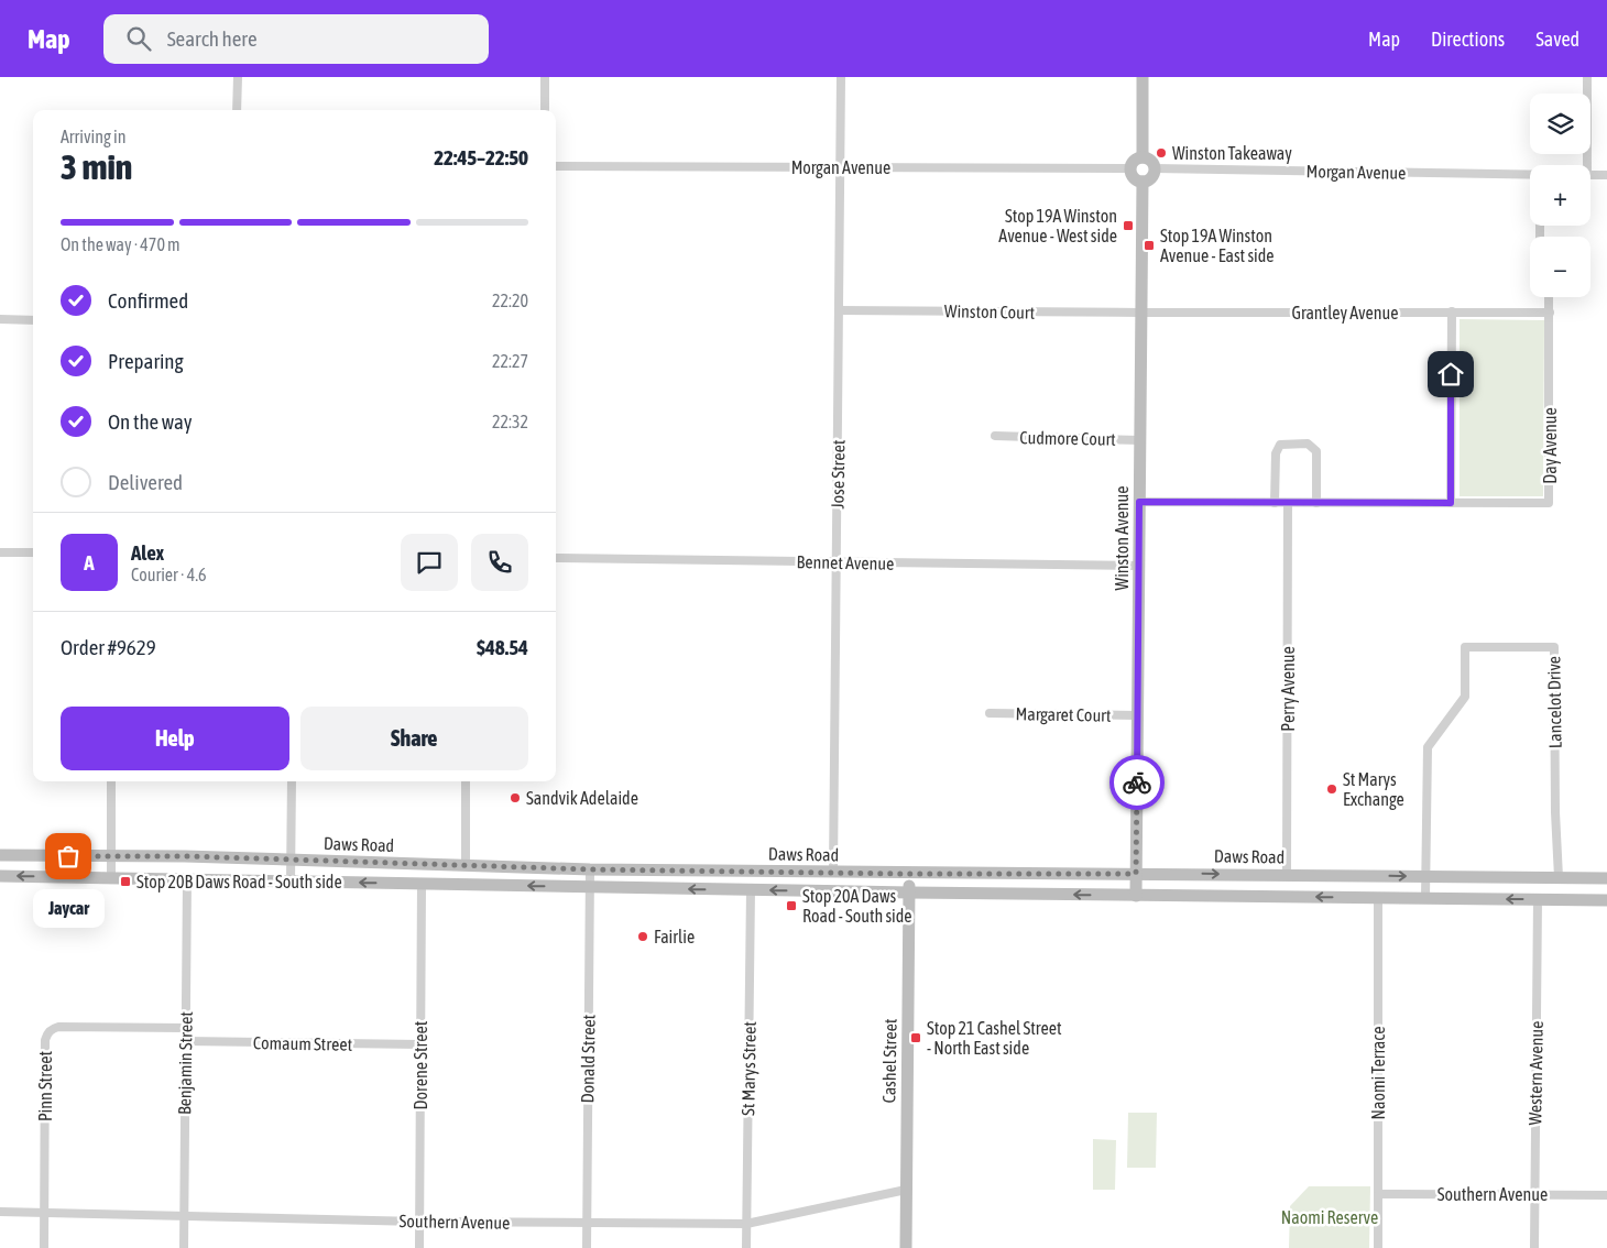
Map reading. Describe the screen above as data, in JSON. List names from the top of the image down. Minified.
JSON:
{"streets":{"main road":["Winston Avenue","Daws Road","Cashel Street"],"street":["Morgan Avenue","Winston Court","Grantley Avenue","Cudmore Court","Day Avenue","Jose Street","Bennet Avenue","Perry Avenue","Lancelot Drive","Margaret Court","Comaum Street","Donald Street","Benjamin Street","Dorene Street","St Marys Street","Naomi Terrace","Western Avenue","Pinn Street","Southern Avenue"]},"crossings":[["Morgan Avenue","Jose Street"],["Morgan Avenue","Winston Avenue"],["Winston Court","Grantley Avenue"],["Winston Court","Jose Street"],["Winston Court","Winston Avenue"],["Grantley Avenue","Day Avenue"],["Grantley Avenue","Winston Avenue"],["Cudmore Court","Winston Avenue"],["Day Avenue","Winston Avenue"],["Day Avenue","Perry Avenue"],["Jose Street","Bennet Avenue"],["Jose Street","Daws Road"],["Winston Avenue","Bennet Avenue"],["Winston Avenue","Margaret Court"],["Winston Avenue","Daws Road"],["Perry Avenue","Daws Road"],["Lancelot Drive","Daws Road"],["Daws Road","Donald Street"],["Daws Road","Cashel Street"],["Daws Road","Benjamin Street"],["Daws Road","Dorene Street"],["Daws Road","St Marys Street"],["Daws Road","Naomi Terrace"],["Daws Road","Western Avenue"],["Comaum Street","Benjamin Street"],["Comaum Street","Dorene Street"],["Donald Street","Southern Avenue"],["Cashel Street","Southern Avenue"],["Benjamin Street","Pinn Street"],["Benjamin Street","Southern Avenue"],["Dorene Street","Southern Avenue"],["St Marys Street","Southern Avenue"],["Naomi Terrace","Southern Avenue"],["Western Avenue","Southern Avenue"],["Pinn Street","Southern Avenue"]],"parks":["Naomi Reserve"],"places":{"other":["Winston Takeaway","St Marys Exchange","Sandvik Adelaide","Jaycar","Fairlie"],"transit":["Stop 19A Winston Avenue - West side","Stop 19A Winston Avenue - East side","Stop 20B Daws Road - South side","Stop 20A Daws Road - South side","Stop 21 Cashel Street - North East side"]},"page":{"header":"Map","search":"Search here","nav":["Map","Directions","Saved"],"map_buttons":["+","−"],"heading":["3 min","Arriving in","22:45–22:50"],"panel":["Alex","Courier · 4.6","Order #9629","$48.54"],"bar":"On the way · 470 m","list":[["Confirmed","22:20"],["Preparing","22:27"],["On the way","22:32"],"Delivered"],"round":"A","buttons":["Help","Share"],"bubble":"Jaycar"}}
